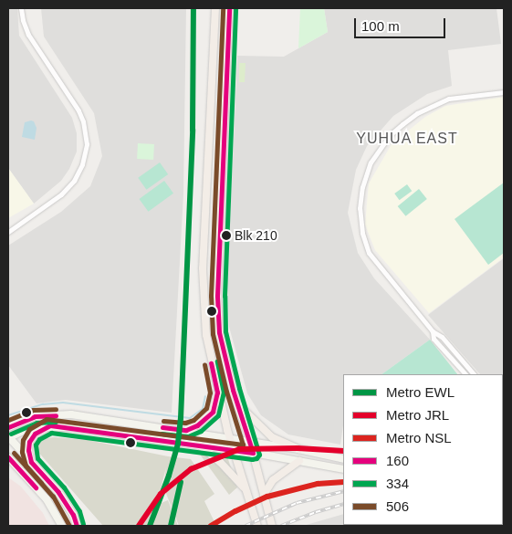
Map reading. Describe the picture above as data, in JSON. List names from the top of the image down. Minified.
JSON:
{"districts":["YUHUA EAST"],"places":["Blk 210"],"lines":["metro line EWL","transit line 160","transit line 334","transit line 506","metro line JRL","metro line NSL"],"legend":["Metro EWL","Metro JRL","Metro NSL","160","334","506"],"scale_bar":"100 m"}
